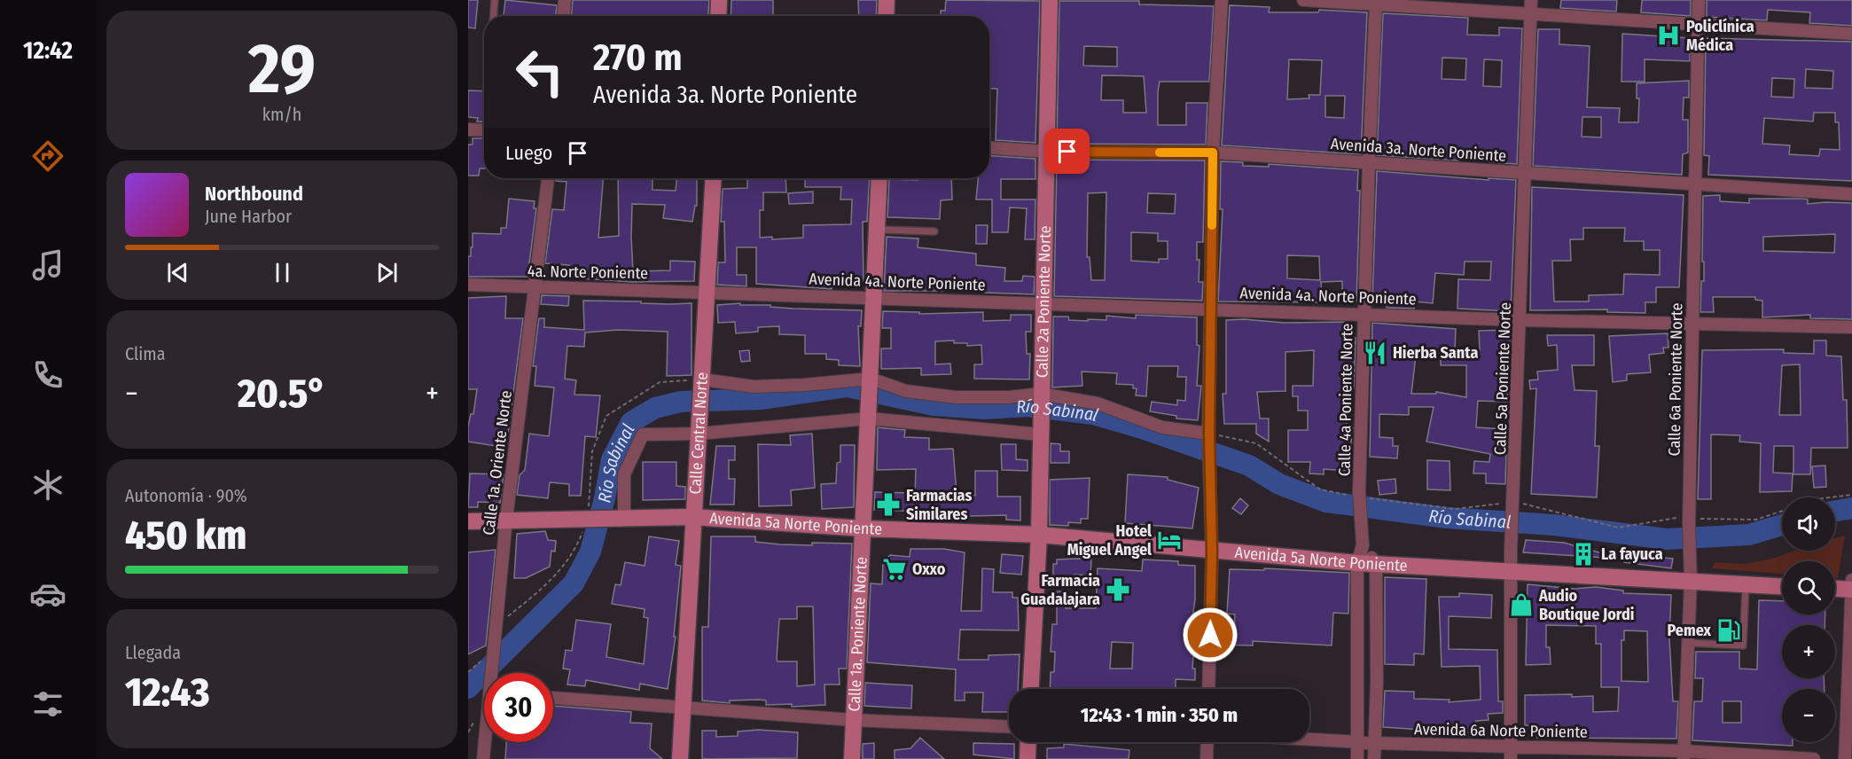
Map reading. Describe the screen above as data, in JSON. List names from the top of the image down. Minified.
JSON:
{"streets":{"main road":["Calle 2a Poniente Norte","Calle Central Norte","Avenida 5a Norte Poniente","Calle 1a. Poniente Norte"],"street":["Avenida 3a. Norte Poniente","4a. Norte Poniente","Avenida 4a. Norte Poniente","Calle 5a Poniente Norte","Calle 6a Poniente Norte","Calle 4a Poniente Norte","Calle 1a. Oriente Norte","Avenida 6a Norte Poniente"]},"crossings":[["Avenida 3a. Norte Poniente","Calle 2a Poniente Norte"],["Avenida 3a. Norte Poniente","Calle 5a Poniente Norte"],["Avenida 3a. Norte Poniente","Calle 6a Poniente Norte"],["Avenida 3a. Norte Poniente","Calle 4a Poniente Norte"],["4a. Norte Poniente","Avenida 4a. Norte Poniente"],["4a. Norte Poniente","Calle Central Norte"],["4a. Norte Poniente","Calle 1a. Oriente Norte"],["Avenida 4a. Norte Poniente","Calle 2a Poniente Norte"],["Avenida 4a. Norte Poniente","Calle 5a Poniente Norte"],["Avenida 4a. Norte Poniente","Calle 6a Poniente Norte"],["Avenida 4a. Norte Poniente","Calle 4a Poniente Norte"],["Avenida 4a. Norte Poniente","Calle Central Norte"],["Avenida 4a. Norte Poniente","Calle 1a. Poniente Norte"],["Calle 2a Poniente Norte","Avenida 5a Norte Poniente"],["Calle 5a Poniente Norte","Avenida 5a Norte Poniente"],["Calle 5a Poniente Norte","Avenida 6a Norte Poniente"],["Calle 6a Poniente Norte","Avenida 5a Norte Poniente"],["Calle 6a Poniente Norte","Avenida 6a Norte Poniente"],["Calle 4a Poniente Norte","Avenida 5a Norte Poniente"],["Calle 4a Poniente Norte","Avenida 6a Norte Poniente"],["Calle Central Norte","Avenida 5a Norte Poniente"],["Calle 1a. Oriente Norte","Avenida 5a Norte Poniente"],["Avenida 5a Norte Poniente","Calle 1a. Poniente Norte"]],"water":["Río Sabinal"],"places":{"hospital":["Policlínica Médica"],"restaurant":["Hierba Santa"],"pharmacy":["Farmacias Similares","Farmacia Guadalajara"],"hotel":["Hotel Miguel Angel"],"building":["La fayuca"],"supermarket":["Oxxo"],"shop":["Audio Boutique Jordi"],"fuel station":["Pemex"]},"page":{"tabs":"12:42","tile":[["29","km/h"],"Clima",["Autonomía · 90%","450 km"],["Llegada","12:43"]],"turn":["270 m","Avenida 3a. Norte Poniente"],"then":"Luego","song":["Northbound","June Harbor"],"heat":["−","20.5°","+"],"map_buttons":["+","−"],"limit":"30","trip":"12:43 · 1 min · 350 m"}}
